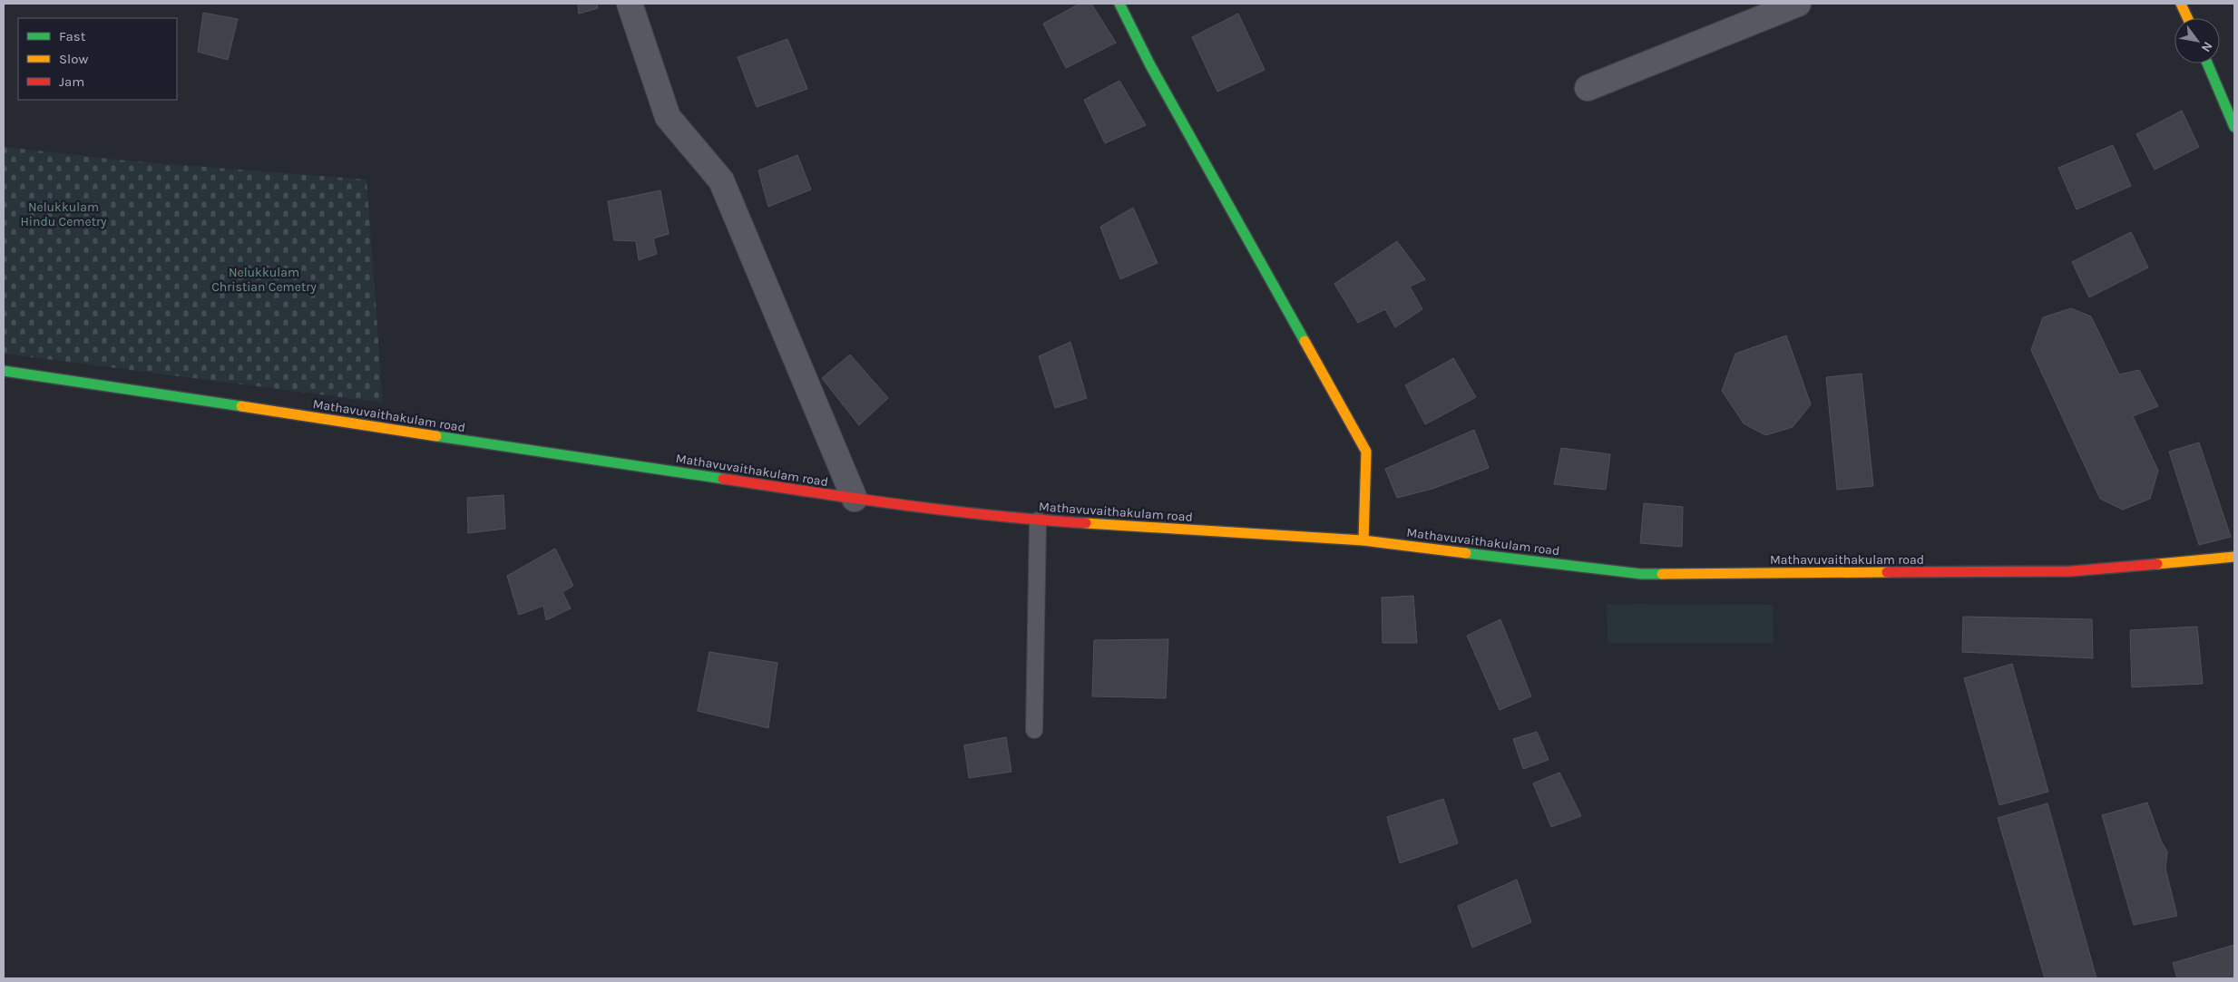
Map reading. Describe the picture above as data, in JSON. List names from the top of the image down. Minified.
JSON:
{"streets":{"street":["Mathavuvaithakulam road"]},"parks":["Nelukkulam Hindu Cemetry","Nelukkulam Christian Cemetry"],"legend":["Fast","Slow","Jam"],"north":"bottom right"}
